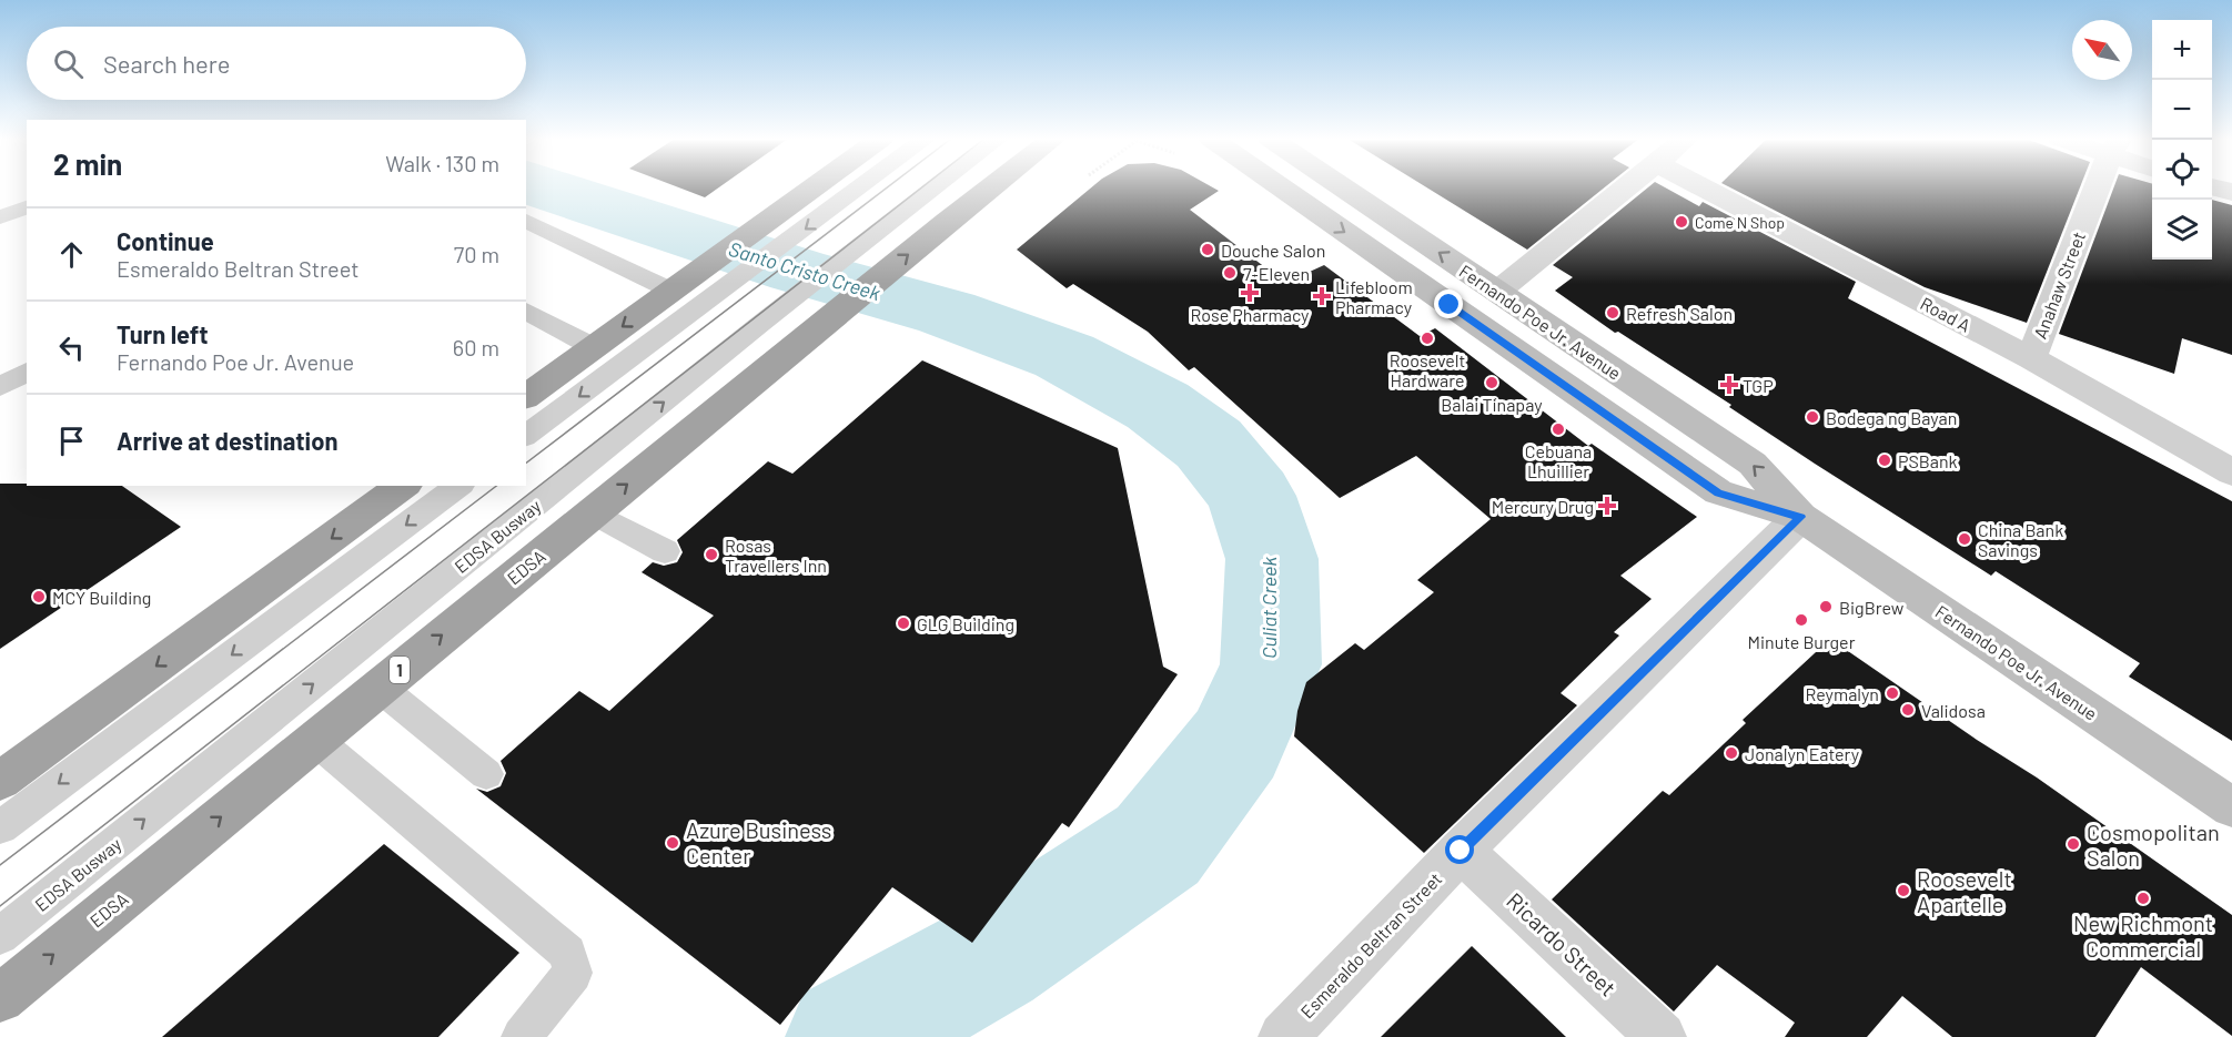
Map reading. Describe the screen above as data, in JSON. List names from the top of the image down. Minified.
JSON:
{"streets":{"highway":["EDSA","1"],"main road":["Fernando Poe Jr. Avenue"],"street":["Anahaw Street","Road A","Ricardo Street","Esmeraldo Beltran Street"],"lane":["EDSA Busway"]},"crossings":[["Anahaw Street","Road A"],["Fernando Poe Jr. Avenue","Esmeraldo Beltran Street"],["Ricardo Street","Esmeraldo Beltran Street"]],"water":["Santo Cristo Creek","Culiat Creek"],"places":{"other":["Come N Shop","Douche Salon","7-Eleven","Refresh Salon","Roosevelt Hardware","Balai Tinapay","Bodega ng Bayan","Cebuana Lhuillier","PSBank","China Bank Savings","Rosas Travellers Inn","MCY Building","BigBrew","Minute Burger","GLG Building","Reymalyn","Validosa","Jonalyn Eatery","Azure Business Center","Cosmopolitan Salon","Roosevelt Apartelle","New Richmont Commercial"],"health":["Rose Pharmacy","Lifebloom Pharmacy","TGP","Mercury Drug"]},"north":"top left","page":{"map_buttons":["+","−"],"search":"Search here","heading":["2 min","Walk · 130 m"],"list":[["Continue","Esmeraldo Beltran Street","70 m"],["Turn left","Fernando Poe Jr. Avenue","60 m"],"Arrive at destination"]}}
